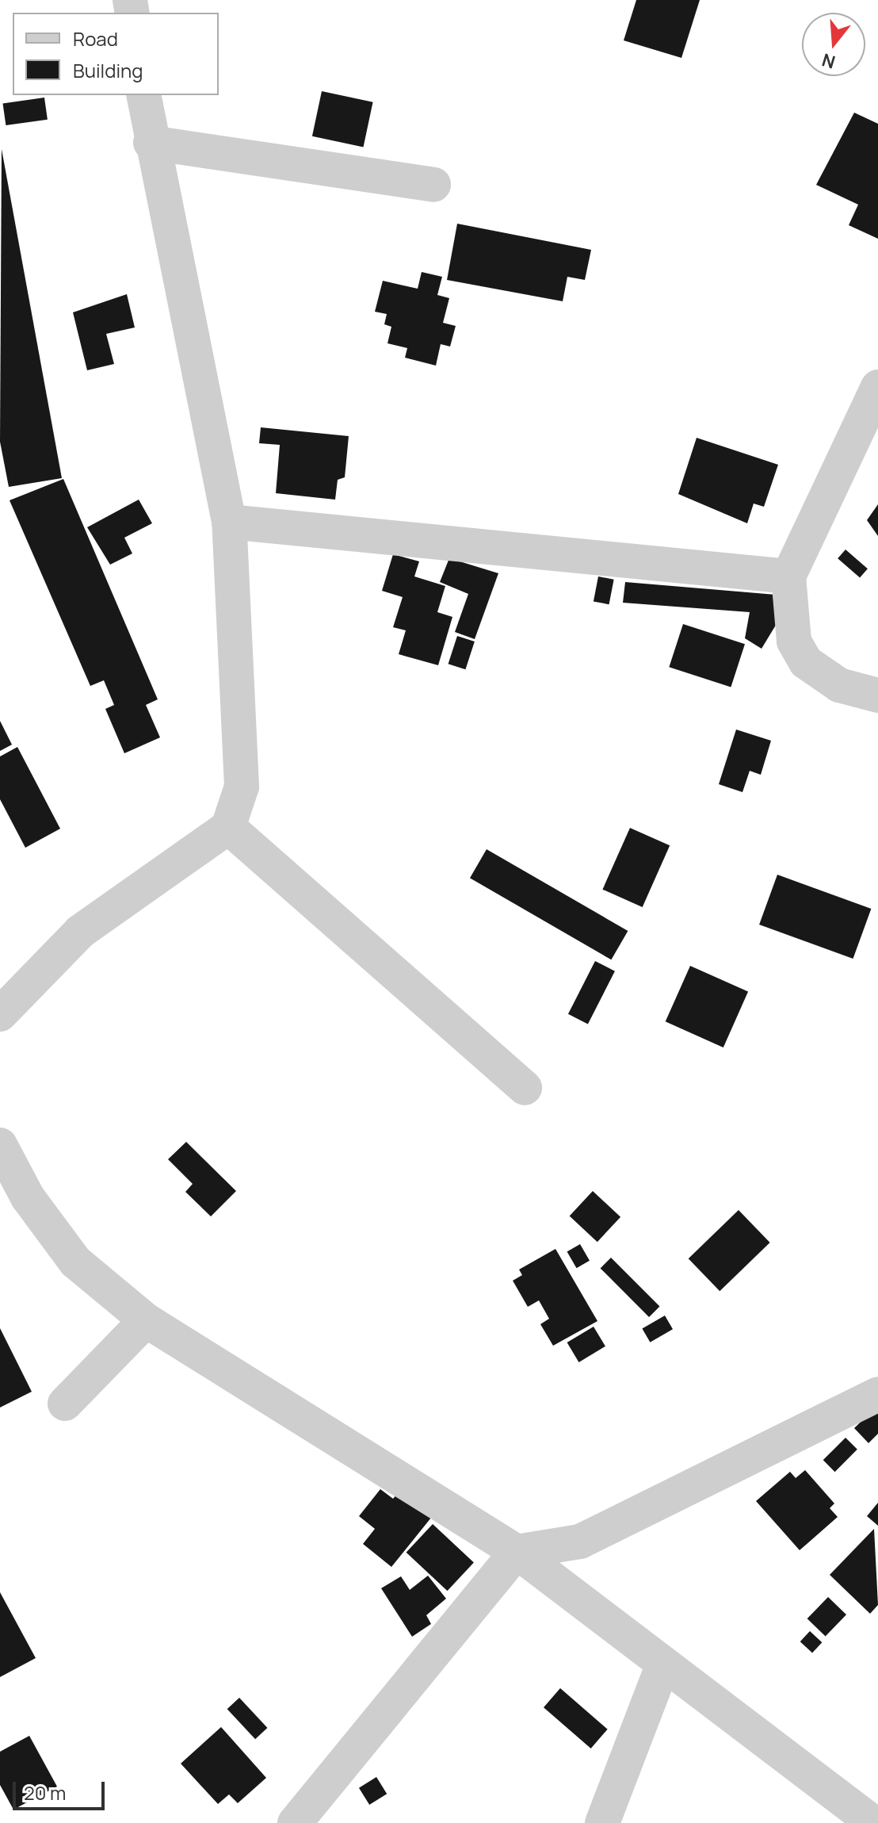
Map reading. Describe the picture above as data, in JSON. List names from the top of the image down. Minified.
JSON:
{"legend":["Road","Building"],"scale_bar":"20 m","north":"bottom"}
